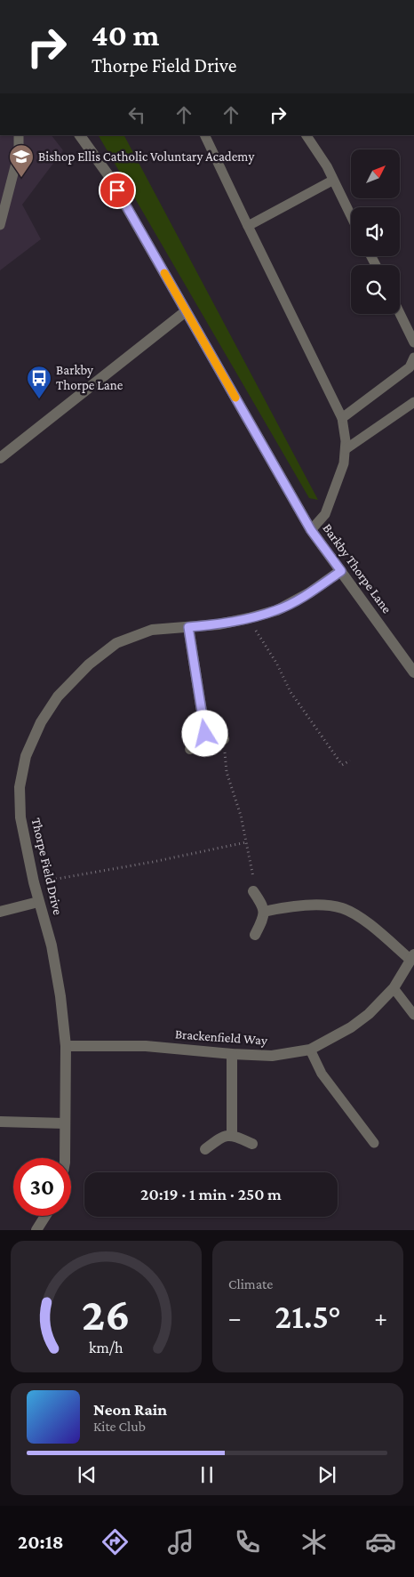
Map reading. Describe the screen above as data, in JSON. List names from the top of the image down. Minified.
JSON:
{"streets":{"street":["Barkby Thorpe Lane","Thorpe Field Drive","Brackenfield Way"]},"crossings":[["Barkby Thorpe Lane","Thorpe Field Drive"],["Thorpe Field Drive","Brackenfield Way"]],"places":{"school or university":["Bishop Ellis Catholic Voluntary Academy"],"bus stop":["Barkby Thorpe Lane"]},"north":"top right","page":{"turn":["40 m","Thorpe Field Drive"],"limit":"30","trip":"20:19 · 1 min · 250 m","tile":"Climate","heat":["−","21.5°","+"],"song":["Neon Rain","Kite Club"],"tabs":"20:18","gauge":["26","km/h"]}}
